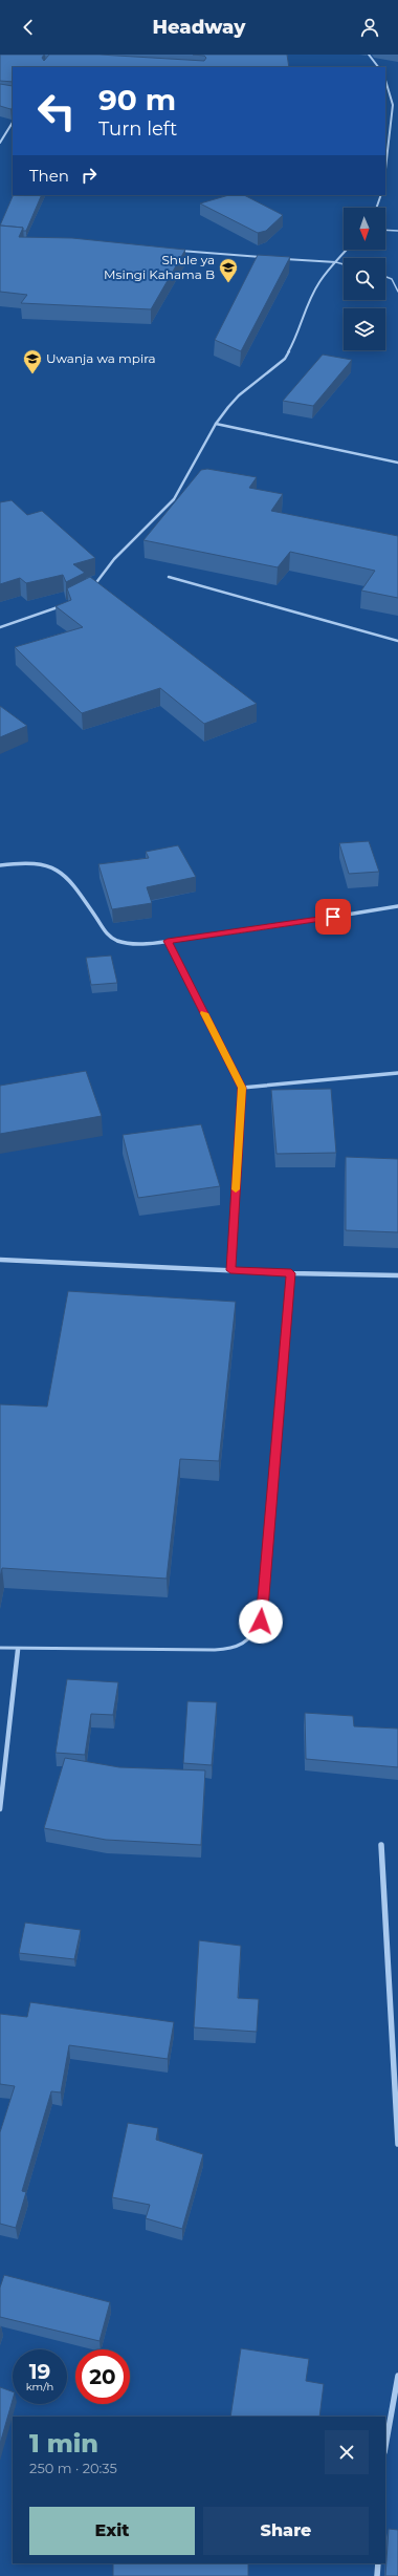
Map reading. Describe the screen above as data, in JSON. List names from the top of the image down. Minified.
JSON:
{"places":{"school or university":["Shule ya Msingi Kahama B","Uwanja wa mpira"]},"north":"bottom","page":{"header":"Headway","turn":["90 m","Turn left"],"then":"Then","speed":"19 km/h","limit":"20","heading":["1 min","250 m · 20:35"],"buttons":["Exit","Share"]}}
